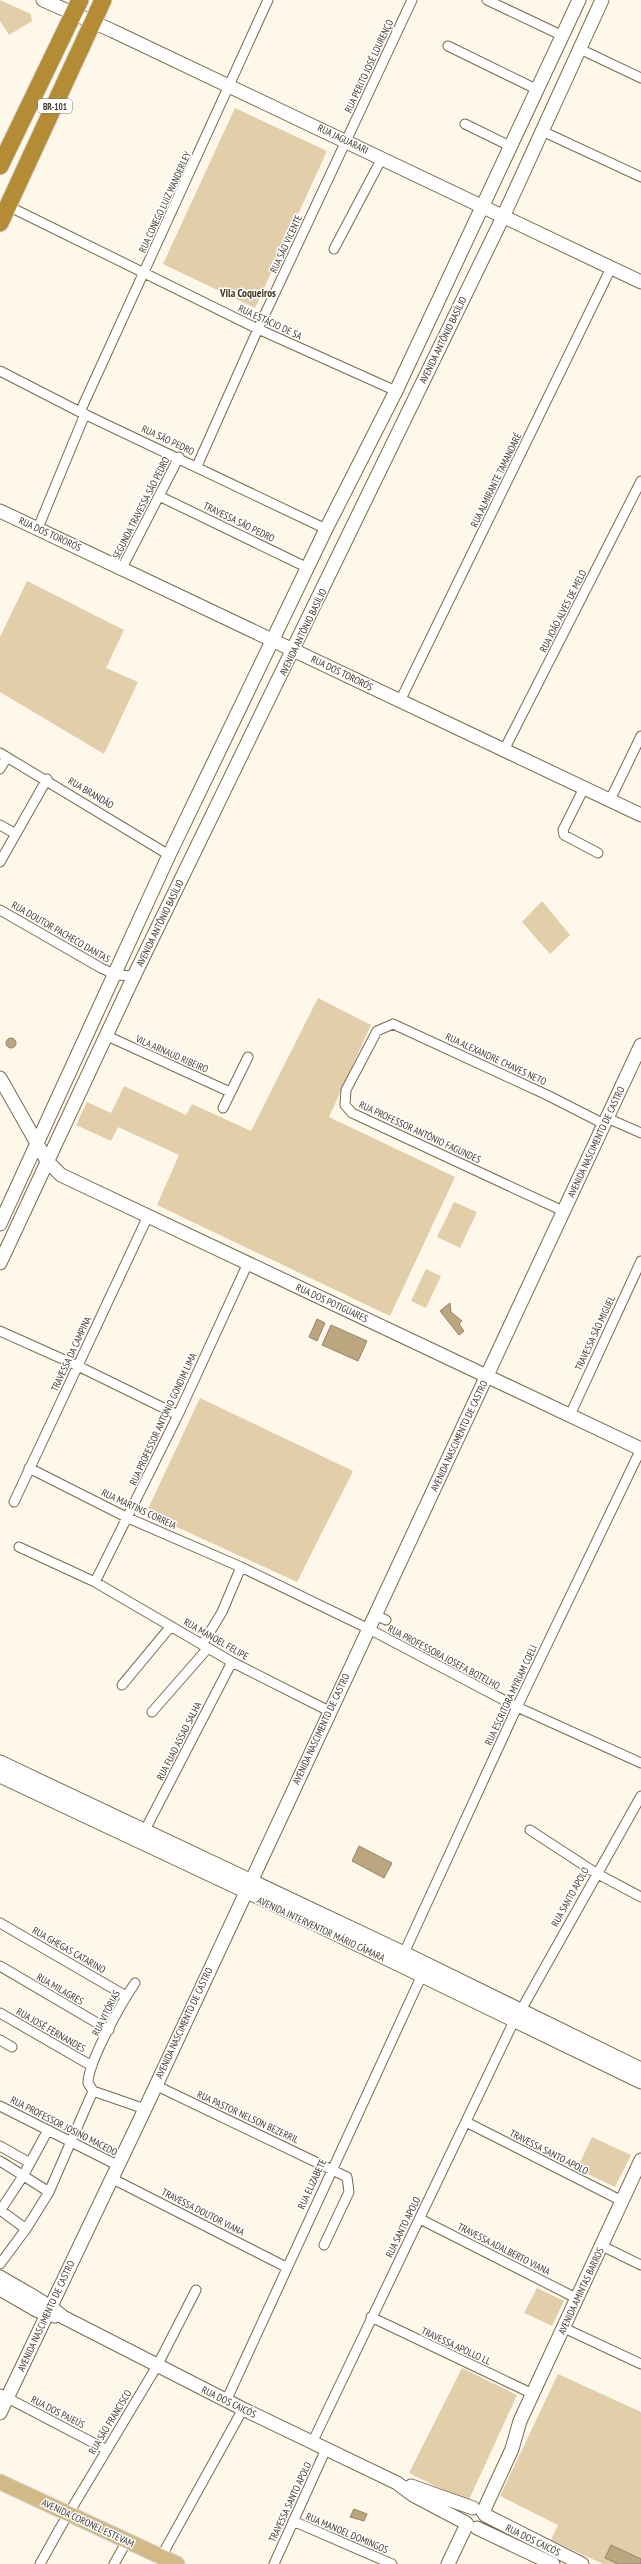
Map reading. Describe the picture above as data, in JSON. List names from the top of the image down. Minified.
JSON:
{"streets":{"highway":["BR-101"],"main road":["RUA JAGUARARI","AVENIDA ANTÔNIO BASÍLIO","RUA DOS TORORÓS","AVENIDA NASCIMENTO DE CASTRO","RUA DOS POTIGUARES","AVENIDA INTERVENTOR MÁRIO CÂMARA","AVENIDA AMINTAS BARROS","RUA DOS CAICÓS","AVENIDA CORONEL ESTEVAM"],"street":["RUA PERITO JOSÉ LOURENÇO","RUA CONEGO LUIZ WANDERLEY","RUA SÃO VICENTE","RUA ESTÁCIO DE SA","RUA SÃO PEDRO","RUA ALMIRANTE TAMANDARÉ","SEGUNDA TRAVESSA SÃO PEDRO","TRAVESSA SÃO PEDRO","RUA JOÃO ALVES DE MELO","RUA BRANDÂO","RUA DOUTOR PACHECO DANTAS","VILA ARNAUD RIBEIRO","RUA ALEXANDRE CHAVES NETO","RUA PROFESSOR ANTÔNIO FAGUNDES","TRAVESSA SÃO MIGUEL","TRAVESSA DA CAMPINA","RUA PROFESSOR ANTONIO GONDIM LIMA","RUA MARTINS CORREIA","RUA MANOEL FELIPE","RUA PROFESSORA JOSEFA BOTELHO","RUA ESCRITORA MYRIAM COELI","RUA FUAD ASSAD SALHA","RUA SANTO APOLO","RUA GHEGAS CATARINO","RUA MILAGRES","RUA VITÓRIAS","RUA JOSÉ FERNANDES","RUA PASTOR NELSON BEZERRIL","RUA PROFESSOR JOSINO MACEDO","TRAVESSA SANTO APOLO","RUA ELIZABETE","TRAVESSA DOUTOR VIANA","TRAVESSA ADALBERTO VIANA","TRAVESSA APOLLO LL","RUA DOS PAJEÚS","RUA SÃO FRANCISCO","RUA MANOEL DOMINGOS"]},"crossings":[["RUA PERITO JOSÉ LOURENÇO","RUA JAGUARARI"],["RUA PERITO JOSÉ LOURENÇO","RUA SÃO VICENTE"],["BR-101","RUA JAGUARARI"],["BR-101","RUA ESTÁCIO DE SA"],["RUA JAGUARARI","RUA CONEGO LUIZ WANDERLEY"],["RUA JAGUARARI","RUA SÃO VICENTE"],["RUA JAGUARARI","AVENIDA ANTÔNIO BASÍLIO"],["RUA JAGUARARI","RUA ALMIRANTE TAMANDARÉ"],["RUA CONEGO LUIZ WANDERLEY","RUA ESTÁCIO DE SA"],["RUA CONEGO LUIZ WANDERLEY","RUA SÃO PEDRO"],["RUA CONEGO LUIZ WANDERLEY","RUA DOS TORORÓS"],["RUA SÃO VICENTE","RUA ESTÁCIO DE SA"],["RUA SÃO VICENTE","RUA SÃO PEDRO"],["RUA ESTÁCIO DE SA","AVENIDA ANTÔNIO BASÍLIO"],["AVENIDA ANTÔNIO BASÍLIO","RUA SÃO PEDRO"],["AVENIDA ANTÔNIO BASÍLIO","TRAVESSA SÃO PEDRO"],["AVENIDA ANTÔNIO BASÍLIO","RUA DOS TORORÓS"],["AVENIDA ANTÔNIO BASÍLIO","RUA BRANDÂO"],["AVENIDA ANTÔNIO BASÍLIO","RUA DOUTOR PACHECO DANTAS"],["AVENIDA ANTÔNIO BASÍLIO","VILA ARNAUD RIBEIRO"],["AVENIDA ANTÔNIO BASÍLIO","RUA DOS POTIGUARES"],["RUA SÃO PEDRO","SEGUNDA TRAVESSA SÃO PEDRO"],["RUA ALMIRANTE TAMANDARÉ","RUA DOS TORORÓS"],["SEGUNDA TRAVESSA SÃO PEDRO","TRAVESSA SÃO PEDRO"],["SEGUNDA TRAVESSA SÃO PEDRO","RUA DOS TORORÓS"],["RUA DOS TORORÓS","RUA JOÃO ALVES DE MELO"],["RUA ALEXANDRE CHAVES NETO","RUA PROFESSOR ANTÔNIO FAGUNDES"],["RUA ALEXANDRE CHAVES NETO","AVENIDA NASCIMENTO DE CASTRO"],["RUA PROFESSOR ANTÔNIO FAGUNDES","AVENIDA NASCIMENTO DE CASTRO"],["AVENIDA NASCIMENTO DE CASTRO","RUA DOS POTIGUARES"],["AVENIDA NASCIMENTO DE CASTRO","RUA MARTINS CORREIA"],["AVENIDA NASCIMENTO DE CASTRO","RUA MANOEL FELIPE"],["AVENIDA NASCIMENTO DE CASTRO","RUA PROFESSORA JOSEFA BOTELHO"],["AVENIDA NASCIMENTO DE CASTRO","AVENIDA INTERVENTOR MÁRIO CÂMARA"],["AVENIDA NASCIMENTO DE CASTRO","RUA PASTOR NELSON BEZERRIL"],["AVENIDA NASCIMENTO DE CASTRO","RUA PROFESSOR JOSINO MACEDO"],["AVENIDA NASCIMENTO DE CASTRO","TRAVESSA DOUTOR VIANA"],["AVENIDA NASCIMENTO DE CASTRO","RUA DOS CAICÓS"],["AVENIDA NASCIMENTO DE CASTRO","RUA DOS PAJEÚS"],["RUA DOS POTIGUARES","TRAVESSA SÃO MIGUEL"],["RUA DOS POTIGUARES","TRAVESSA DA CAMPINA"],["RUA DOS POTIGUARES","RUA PROFESSOR ANTONIO GONDIM LIMA"],["RUA DOS POTIGUARES","RUA ESCRITORA MYRIAM COELI"],["TRAVESSA DA CAMPINA","RUA MARTINS CORREIA"],["RUA PROFESSOR ANTONIO GONDIM LIMA","RUA MARTINS CORREIA"],["RUA PROFESSOR ANTONIO GONDIM LIMA","RUA MANOEL FELIPE"],["RUA MARTINS CORREIA","RUA PROFESSORA JOSEFA BOTELHO"],["RUA MANOEL FELIPE","RUA FUAD ASSAD SALHA"],["RUA PROFESSORA JOSEFA BOTELHO","RUA ESCRITORA MYRIAM COELI"],["RUA ESCRITORA MYRIAM COELI","AVENIDA INTERVENTOR MÁRIO CÂMARA"],["RUA FUAD ASSAD SALHA","AVENIDA INTERVENTOR MÁRIO CÂMARA"],["RUA SANTO APOLO","AVENIDA INTERVENTOR MÁRIO CÂMARA"],["RUA SANTO APOLO","TRAVESSA SANTO APOLO"],["RUA SANTO APOLO","TRAVESSA ADALBERTO VIANA"],["RUA SANTO APOLO","TRAVESSA APOLLO LL"],["RUA SANTO APOLO","RUA DOS CAICÓS"],["AVENIDA INTERVENTOR MÁRIO CÂMARA","RUA ELIZABETE"],["RUA GHEGAS CATARINO","RUA VITÓRIAS"],["RUA MILAGRES","RUA VITÓRIAS"],["RUA VITÓRIAS","RUA JOSÉ FERNANDES"],["RUA PASTOR NELSON BEZERRIL","RUA ELIZABETE"],["TRAVESSA SANTO APOLO","AVENIDA AMINTAS BARROS"],["TRAVESSA SANTO APOLO","RUA DOS CAICÓS"],["TRAVESSA SANTO APOLO","RUA MANOEL DOMINGOS"],["RUA ELIZABETE","TRAVESSA DOUTOR VIANA"],["RUA ELIZABETE","RUA DOS CAICÓS"],["TRAVESSA ADALBERTO VIANA","AVENIDA AMINTAS BARROS"],["AVENIDA AMINTAS BARROS","TRAVESSA APOLLO LL"],["AVENIDA AMINTAS BARROS","RUA DOS CAICÓS"],["RUA DOS CAICÓS","RUA SÃO FRANCISCO"],["RUA DOS PAJEÚS","RUA SÃO FRANCISCO"],["RUA SÃO FRANCISCO","AVENIDA CORONEL ESTEVAM"]],"districts":["Vila Coqueiros"]}
